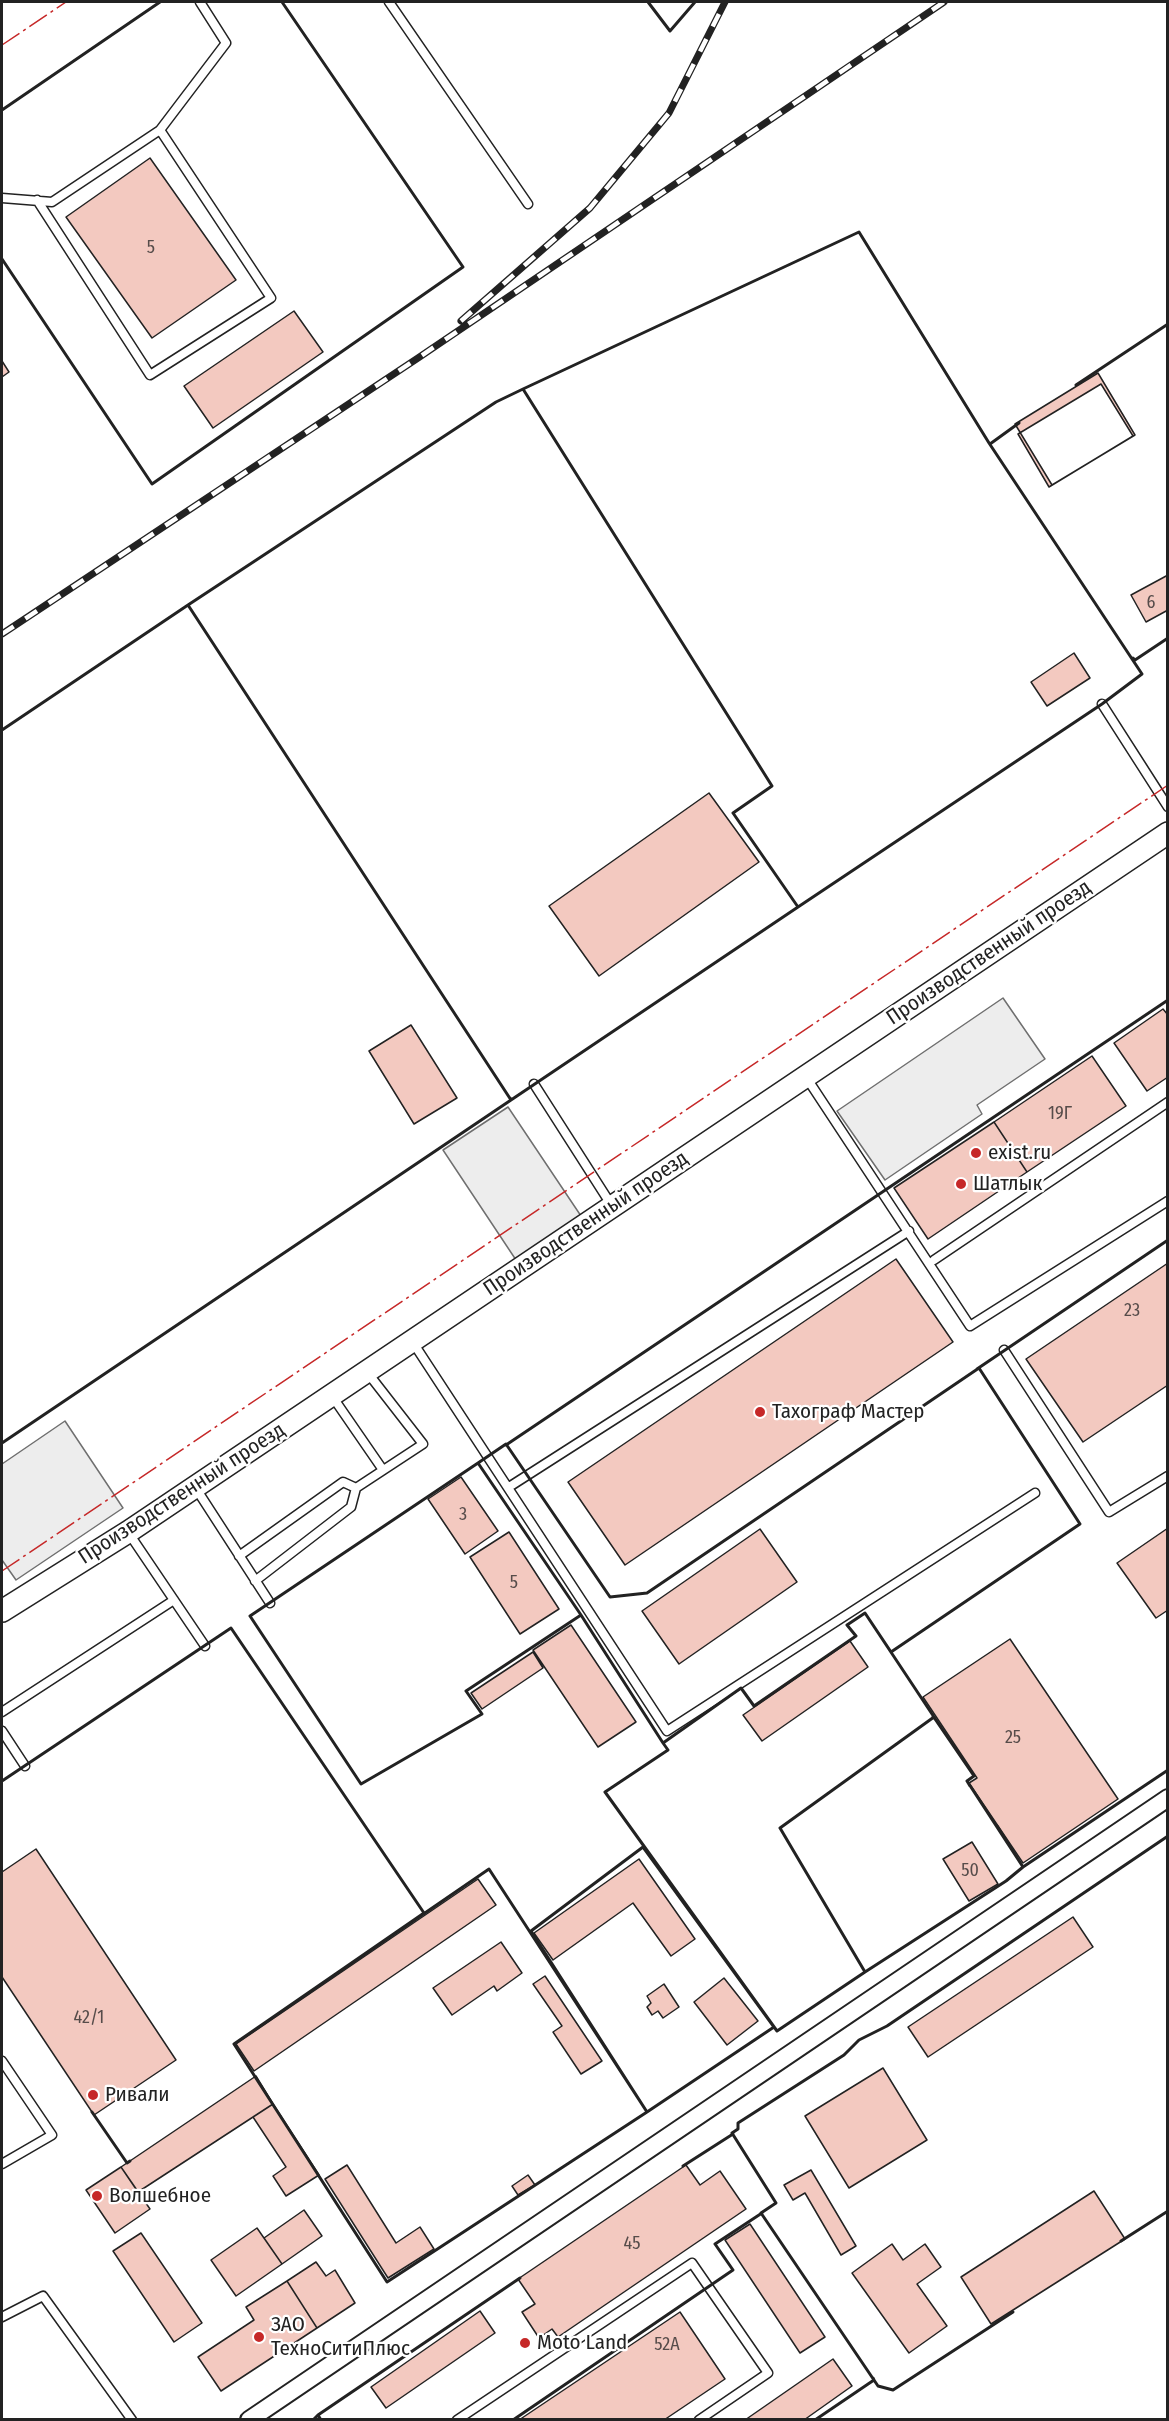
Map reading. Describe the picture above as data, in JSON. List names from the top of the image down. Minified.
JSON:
{"streets":{"street":["Производственный проезд"]},"places":["exist.ru","Шатлык","Тахограф Мастер","Ривали","Волшебное","ЗАО ТехноСитиПлюс","Moto Land"],"house_numbers":["5","6","19Г","23","3","5","25","50","42/1","45","52А"]}
